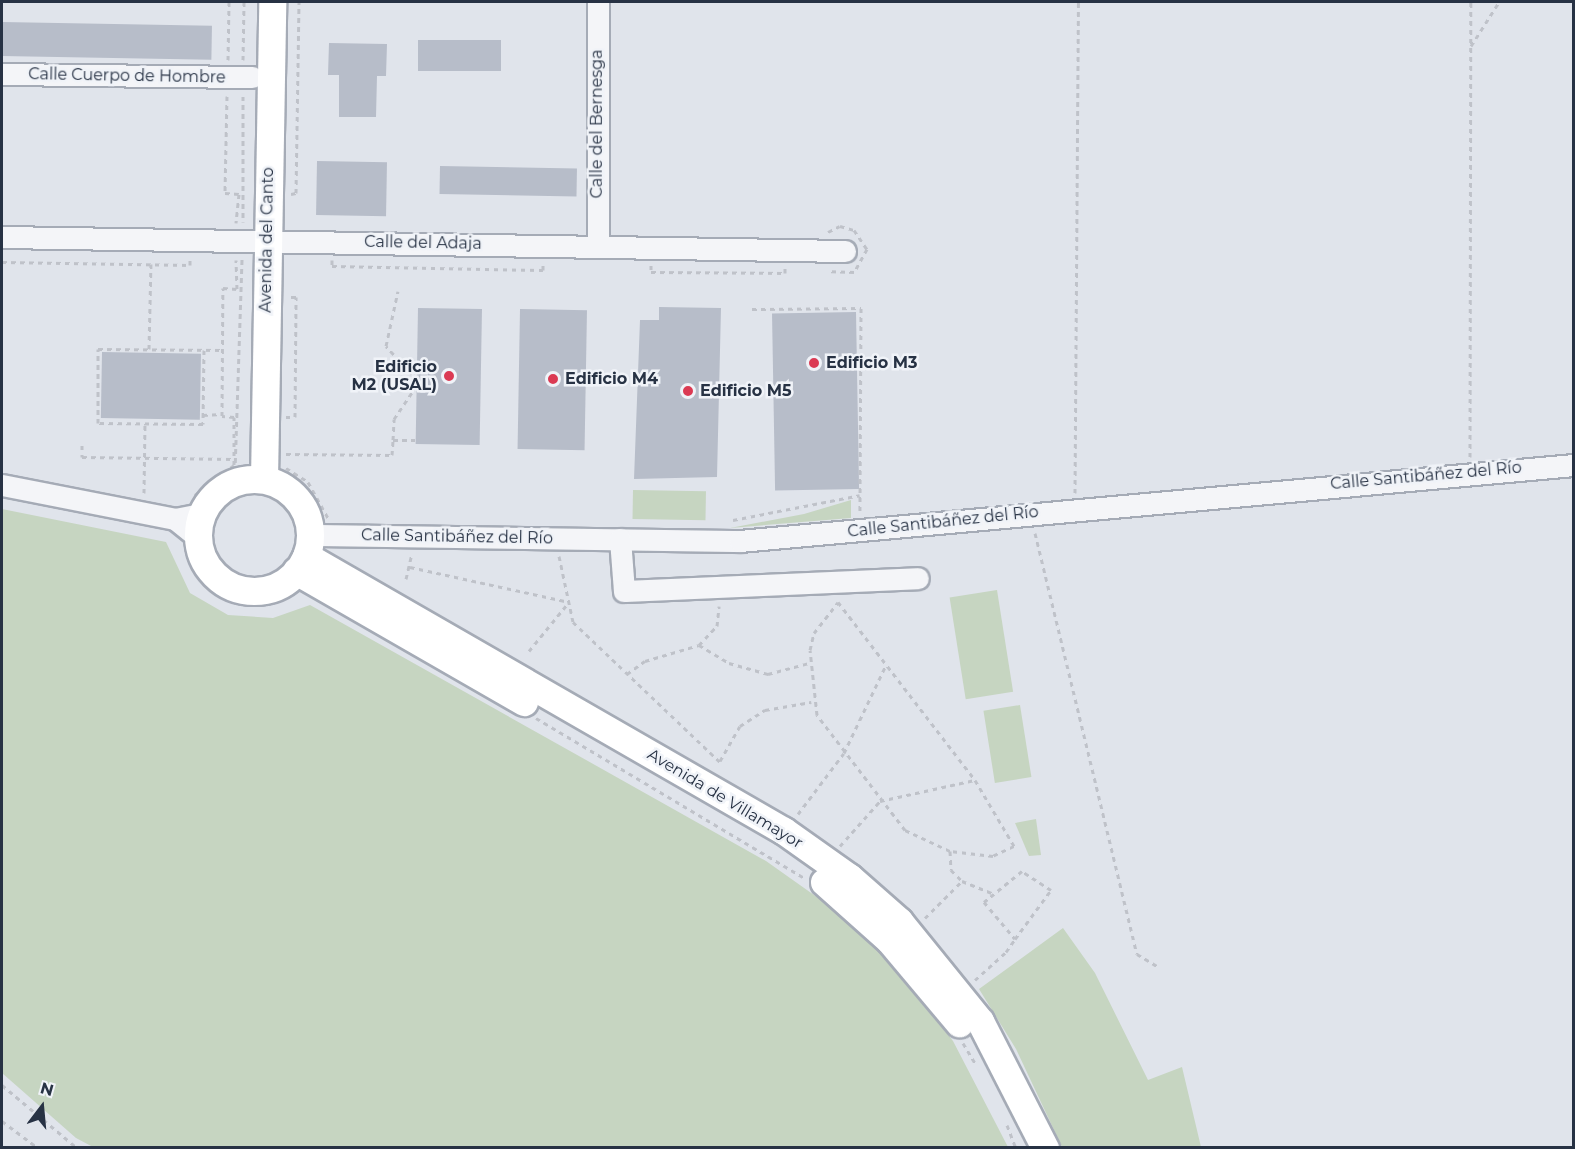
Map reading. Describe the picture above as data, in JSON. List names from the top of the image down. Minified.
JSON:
{"streets":{"main road":["Avenida del Canto","Avenida de Villamayor"],"street":["Calle Cuerpo de Hombre","Calle del Bernesga","Calle del Adaja","Calle Santibáñez del Río"]},"crossings":[["Calle Cuerpo de Hombre","Avenida del Canto"],["Calle del Bernesga","Calle del Adaja"],["Avenida del Canto","Calle del Adaja"],["Avenida del Canto","Calle Santibáñez del Río"],["Avenida del Canto","Avenida de Villamayor"],["Calle Santibáñez del Río","Avenida de Villamayor"]],"places":["Edificio M3","Edificio M2 (USAL)","Edificio M4","Edificio M5"],"north":"top"}
